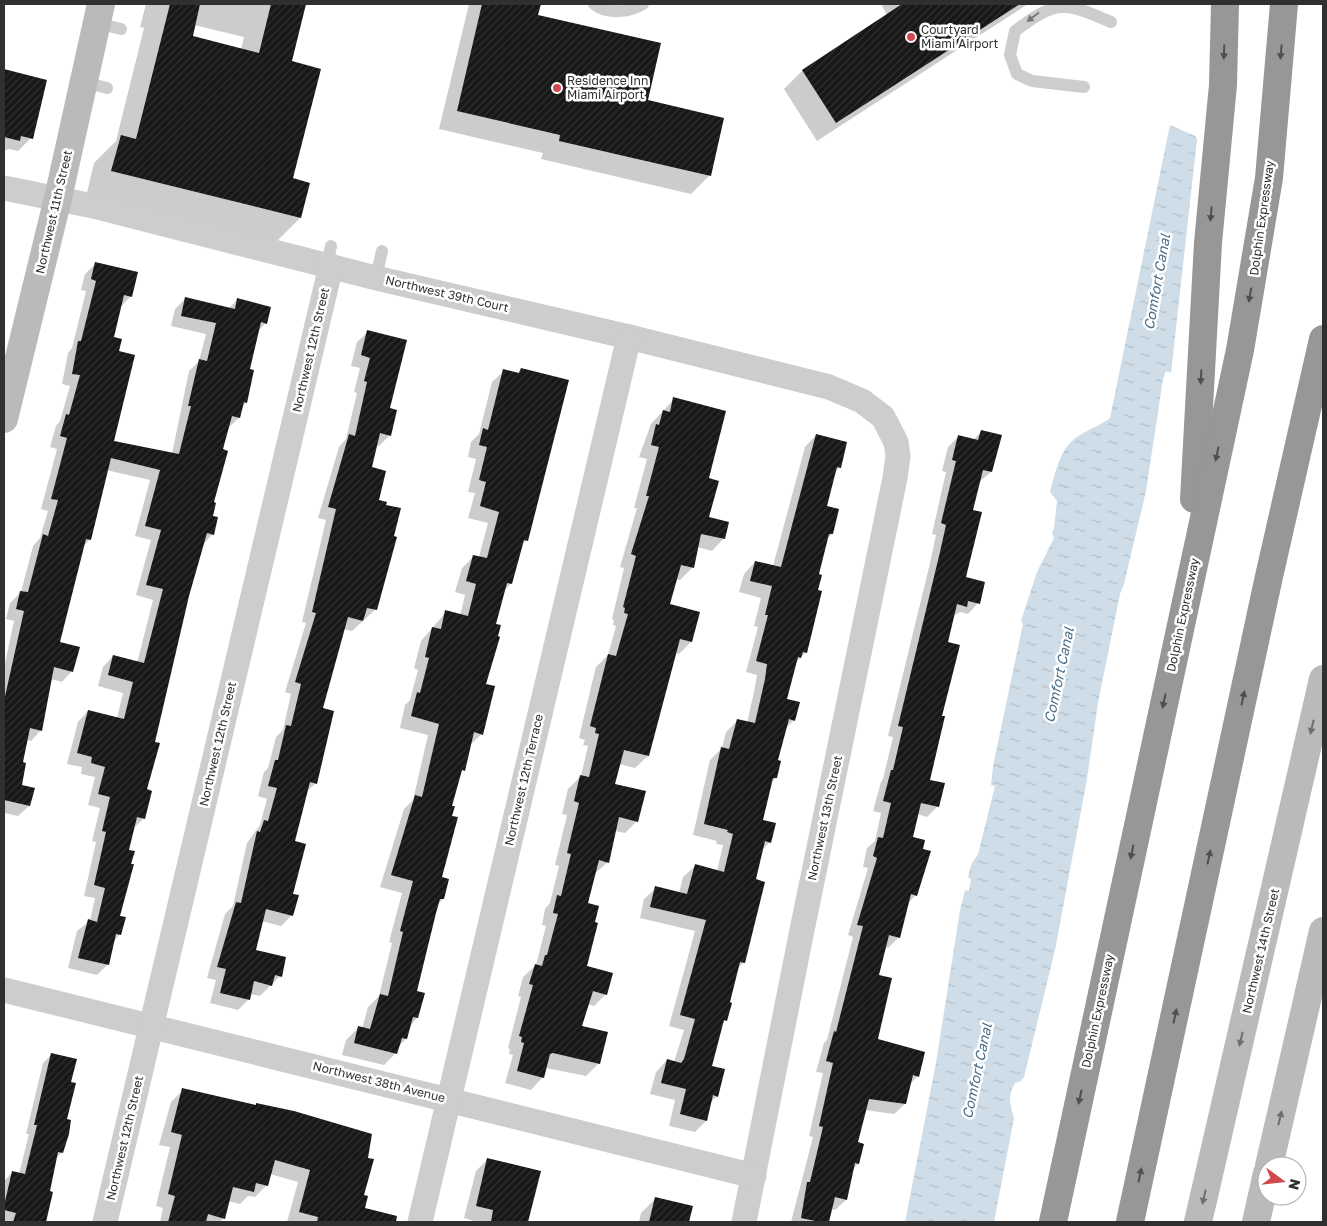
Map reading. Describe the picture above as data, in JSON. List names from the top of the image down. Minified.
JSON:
{"streets":{"highway":["Dolphin Expressway"],"street":["Northwest 11th Street","Northwest 39th Court","Northwest 12th Street","Northwest 12th Terrace","Northwest 13th Street","Northwest 14th Street","Northwest 38th Avenue"]},"crossings":[["Northwest 11th Street","Northwest 39th Court"],["Northwest 39th Court","Northwest 12th Street"],["Northwest 39th Court","Northwest 12th Terrace"],["Northwest 39th Court","Northwest 13th Street"],["Northwest 12th Street","Northwest 38th Avenue"],["Northwest 12th Terrace","Northwest 38th Avenue"],["Northwest 13th Street","Northwest 38th Avenue"]],"water":["Comfort Canal"],"places":["Courtyard Miami Airport","Residence Inn Miami Airport"],"north":"right"}
